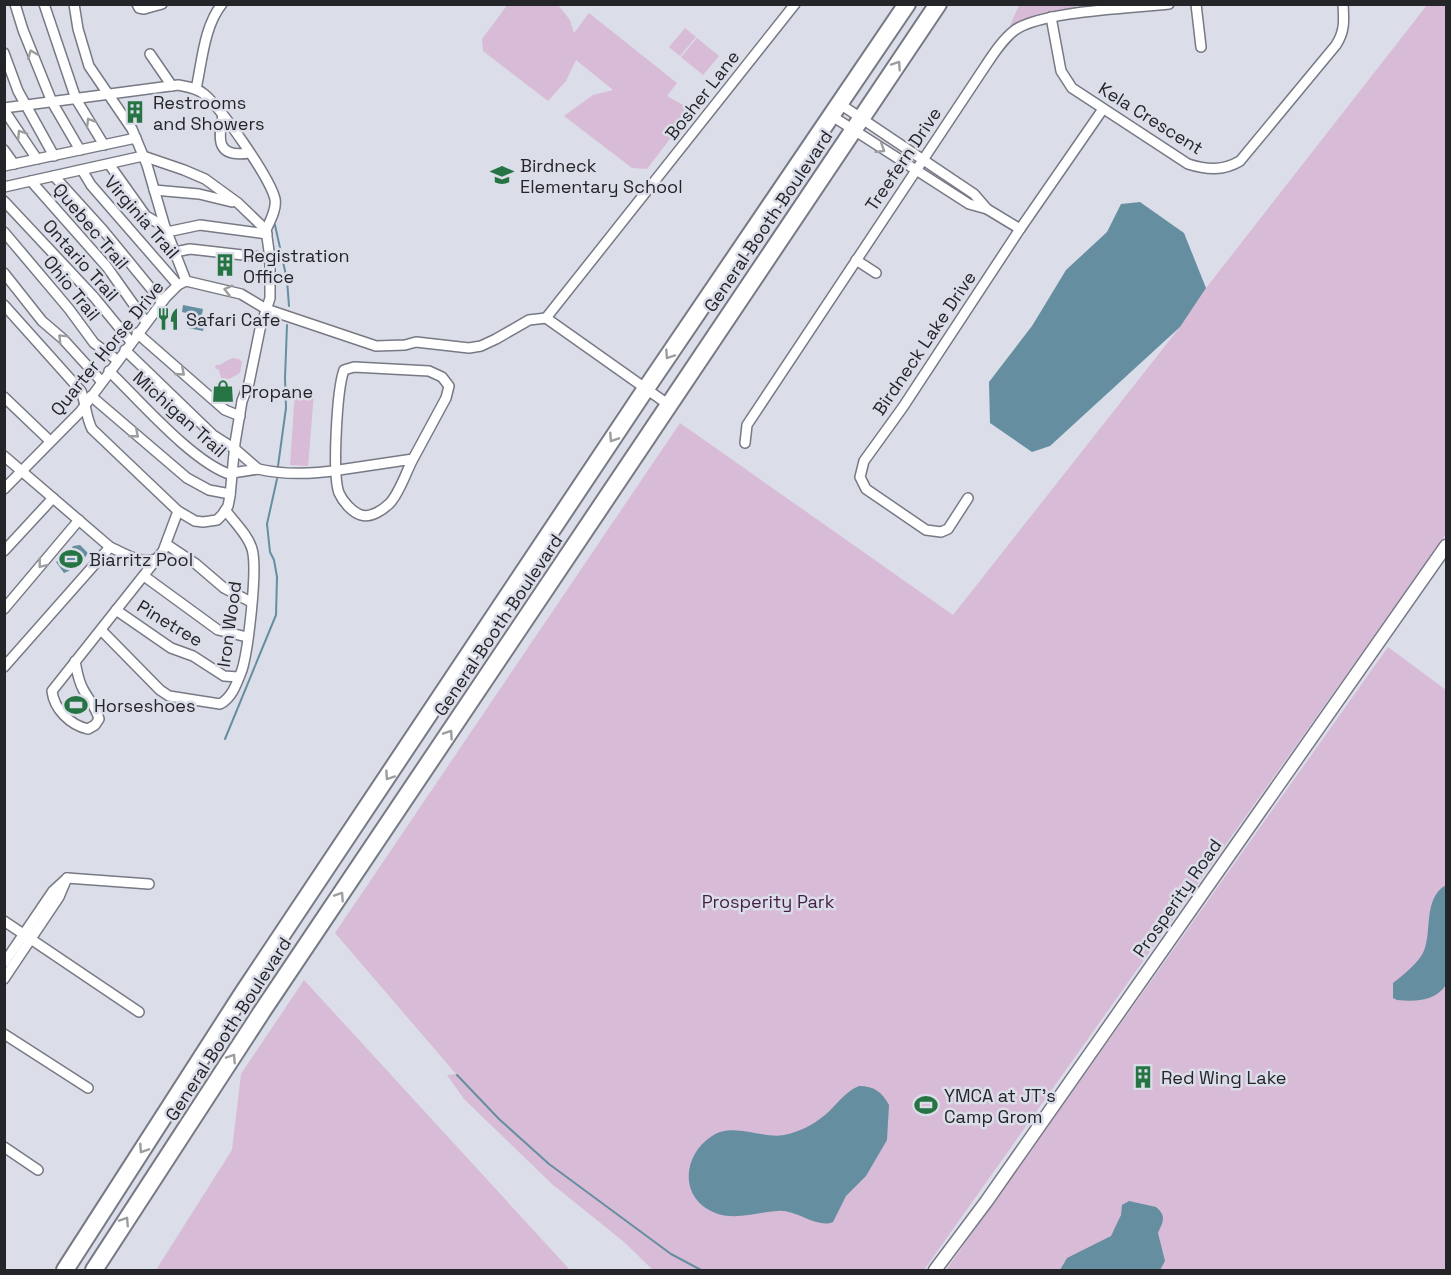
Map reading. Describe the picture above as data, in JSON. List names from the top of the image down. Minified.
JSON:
{"streets":{"highway":["General Booth Boulevard"],"street":["Bosher Lane","Kela Crescent","Treefern Drive","Virginia Trail","Quebec Trail","Ontario Trail","Ohio Trail","Birdneck Lake Drive","Quarter Horse Drive","Michigan Trail","Pinetree","Iron Wood","Prosperity Road"]},"crossings":[["Kela Crescent","Treefern Drive"],["Kela Crescent","Birdneck Lake Drive"],["Virginia Trail","Quarter Horse Drive"],["Quebec Trail","Quarter Horse Drive"],["Ontario Trail","Quarter Horse Drive"],["Ohio Trail","Quarter Horse Drive"],["Quarter Horse Drive","Michigan Trail"],["Pinetree","Iron Wood"]],"parks":["Prosperity Park"],"places":{"building":["Restrooms and Showers","Registration Office","Red Wing Lake"],"school or university":["Birdneck Elementary School"],"restaurant":["Safari Cafe"],"shop":["Propane"],"sports":["Biarritz Pool","Horseshoes","YMCA at JT's Camp Grom"]}}
